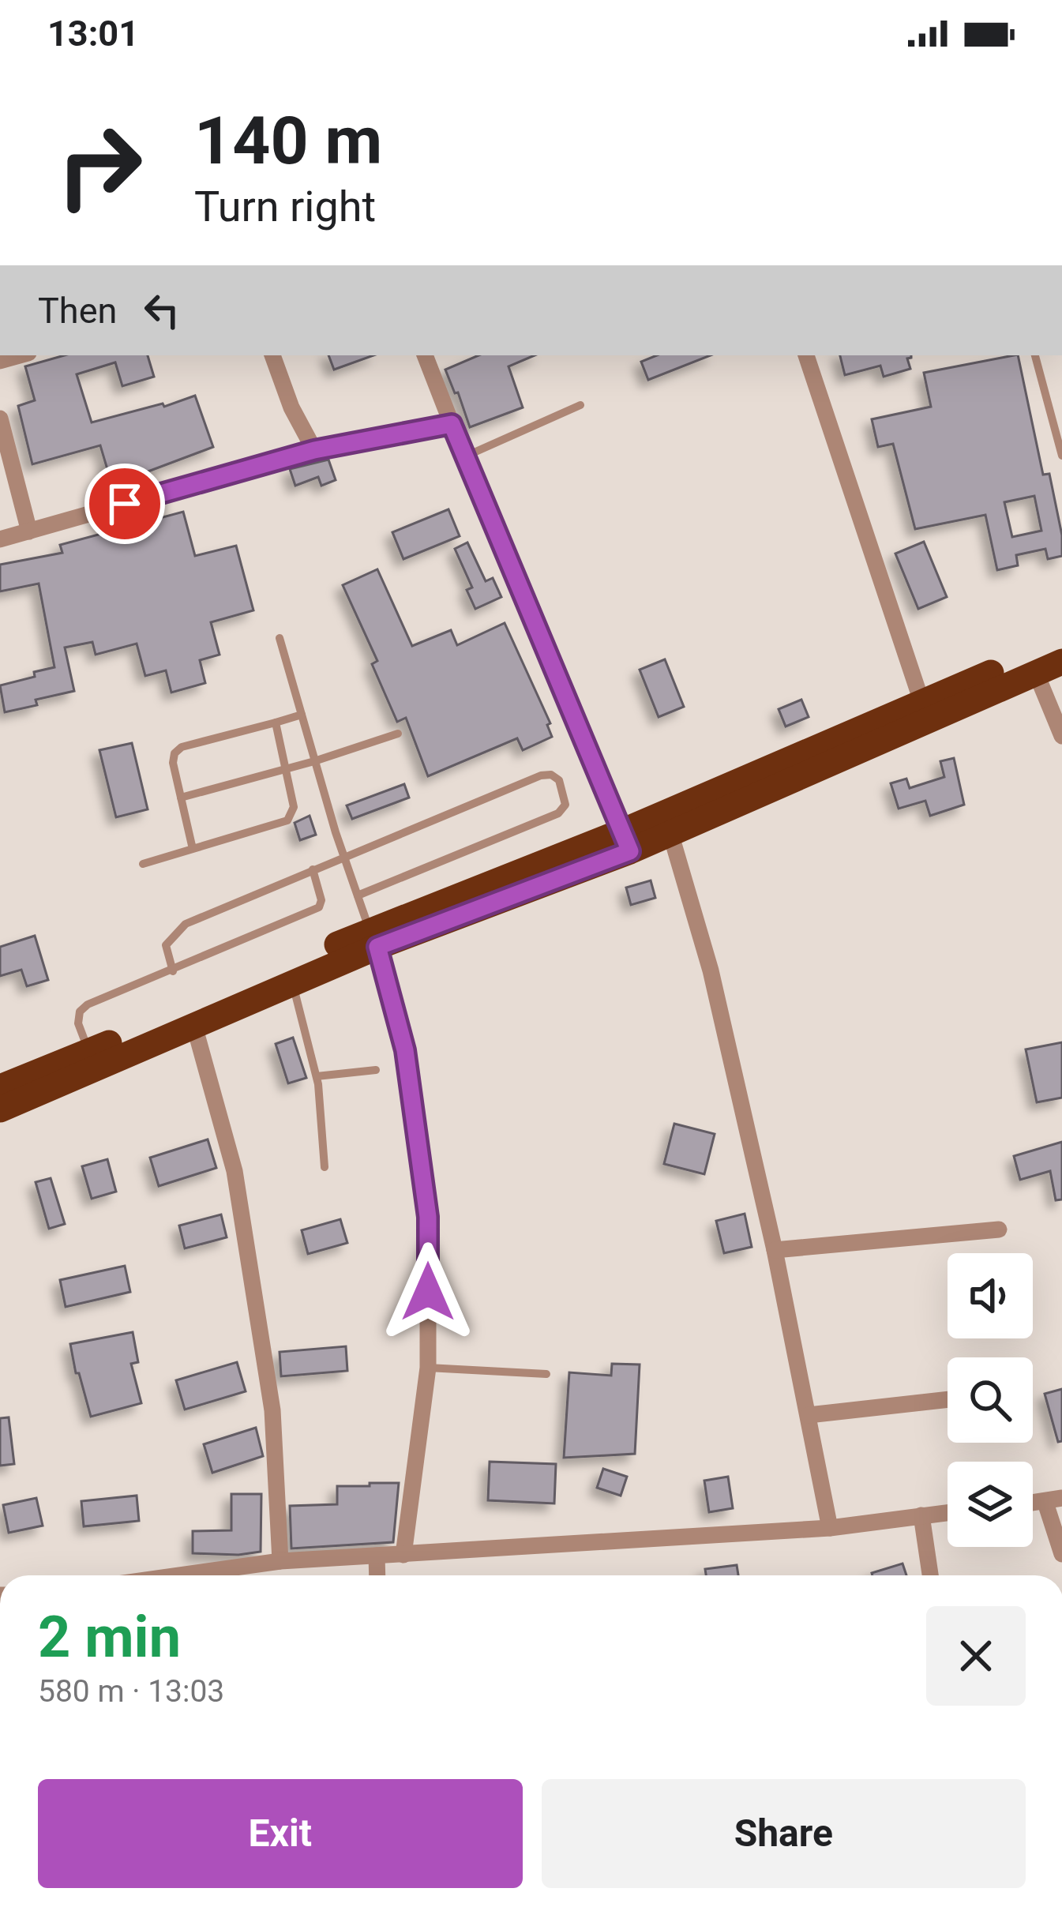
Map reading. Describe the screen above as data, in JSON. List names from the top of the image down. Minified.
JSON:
{"page":{"status":"13:01","turn":["140 m","Turn right"],"then":"Then","heading":["2 min","580 m · 13:03"],"buttons":["Exit","Share"]}}
